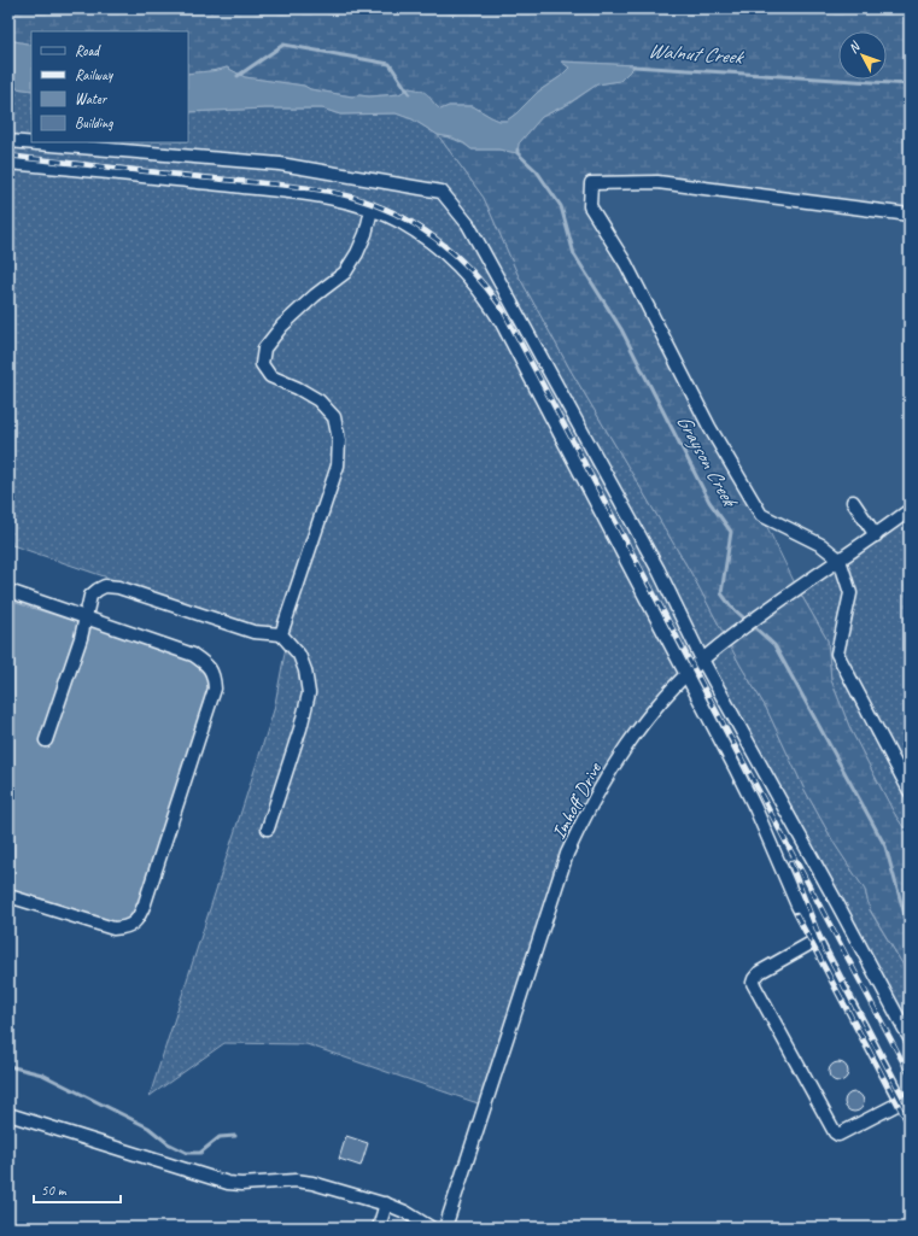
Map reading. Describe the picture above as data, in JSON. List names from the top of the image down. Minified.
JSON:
{"streets":{"street":["Imhoff Drive"]},"water":["Walnut Creek","Grayson Creek"],"legend":["Road","Railway","Water","Building"],"scale_bar":"50 m","north":"top left"}
